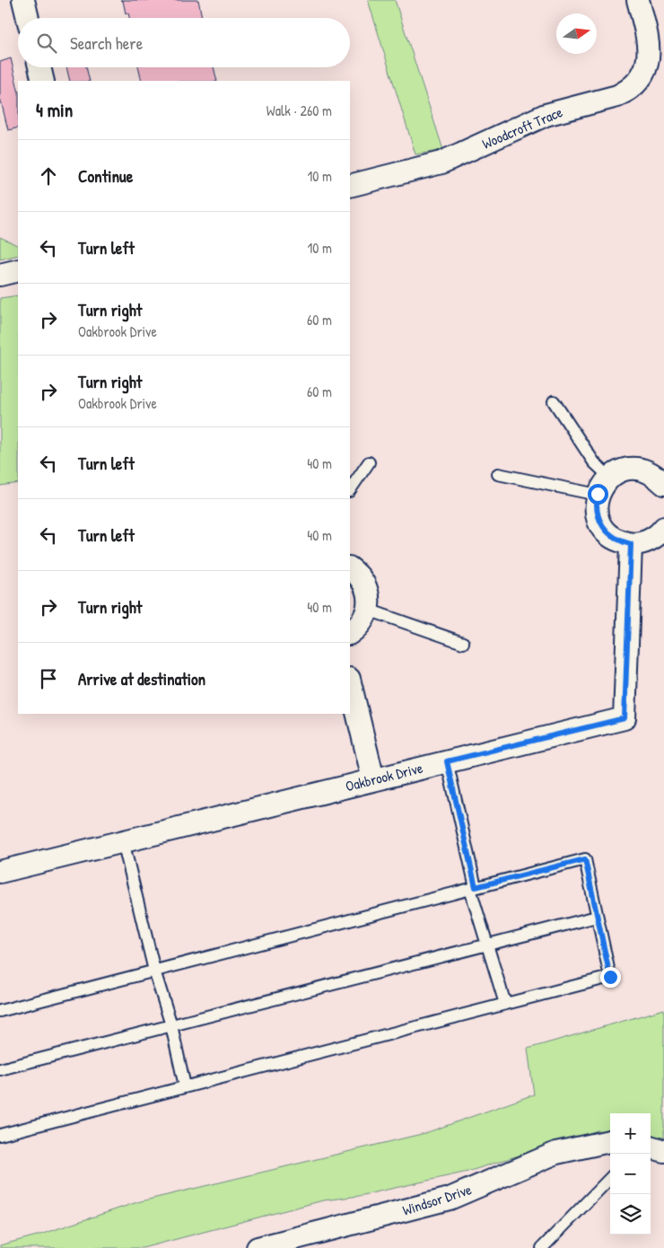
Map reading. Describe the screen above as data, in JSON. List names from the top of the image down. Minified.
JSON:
{"streets":{"street":["Woodcroft Trace","Oakbrook Drive","Windsor Drive"]},"north":"right","page":{"search":"Search here","heading":["4 min","Walk · 260 m"],"list":[["Continue","10 m"],["Turn left","10 m"],["Turn right","Oakbrook Drive","60 m"],["Turn right","Oakbrook Drive","60 m"],["Turn left","40 m"],["Turn left","40 m"],["Turn right","40 m"],"Arrive at destination"],"map_buttons":["+","−"]}}
